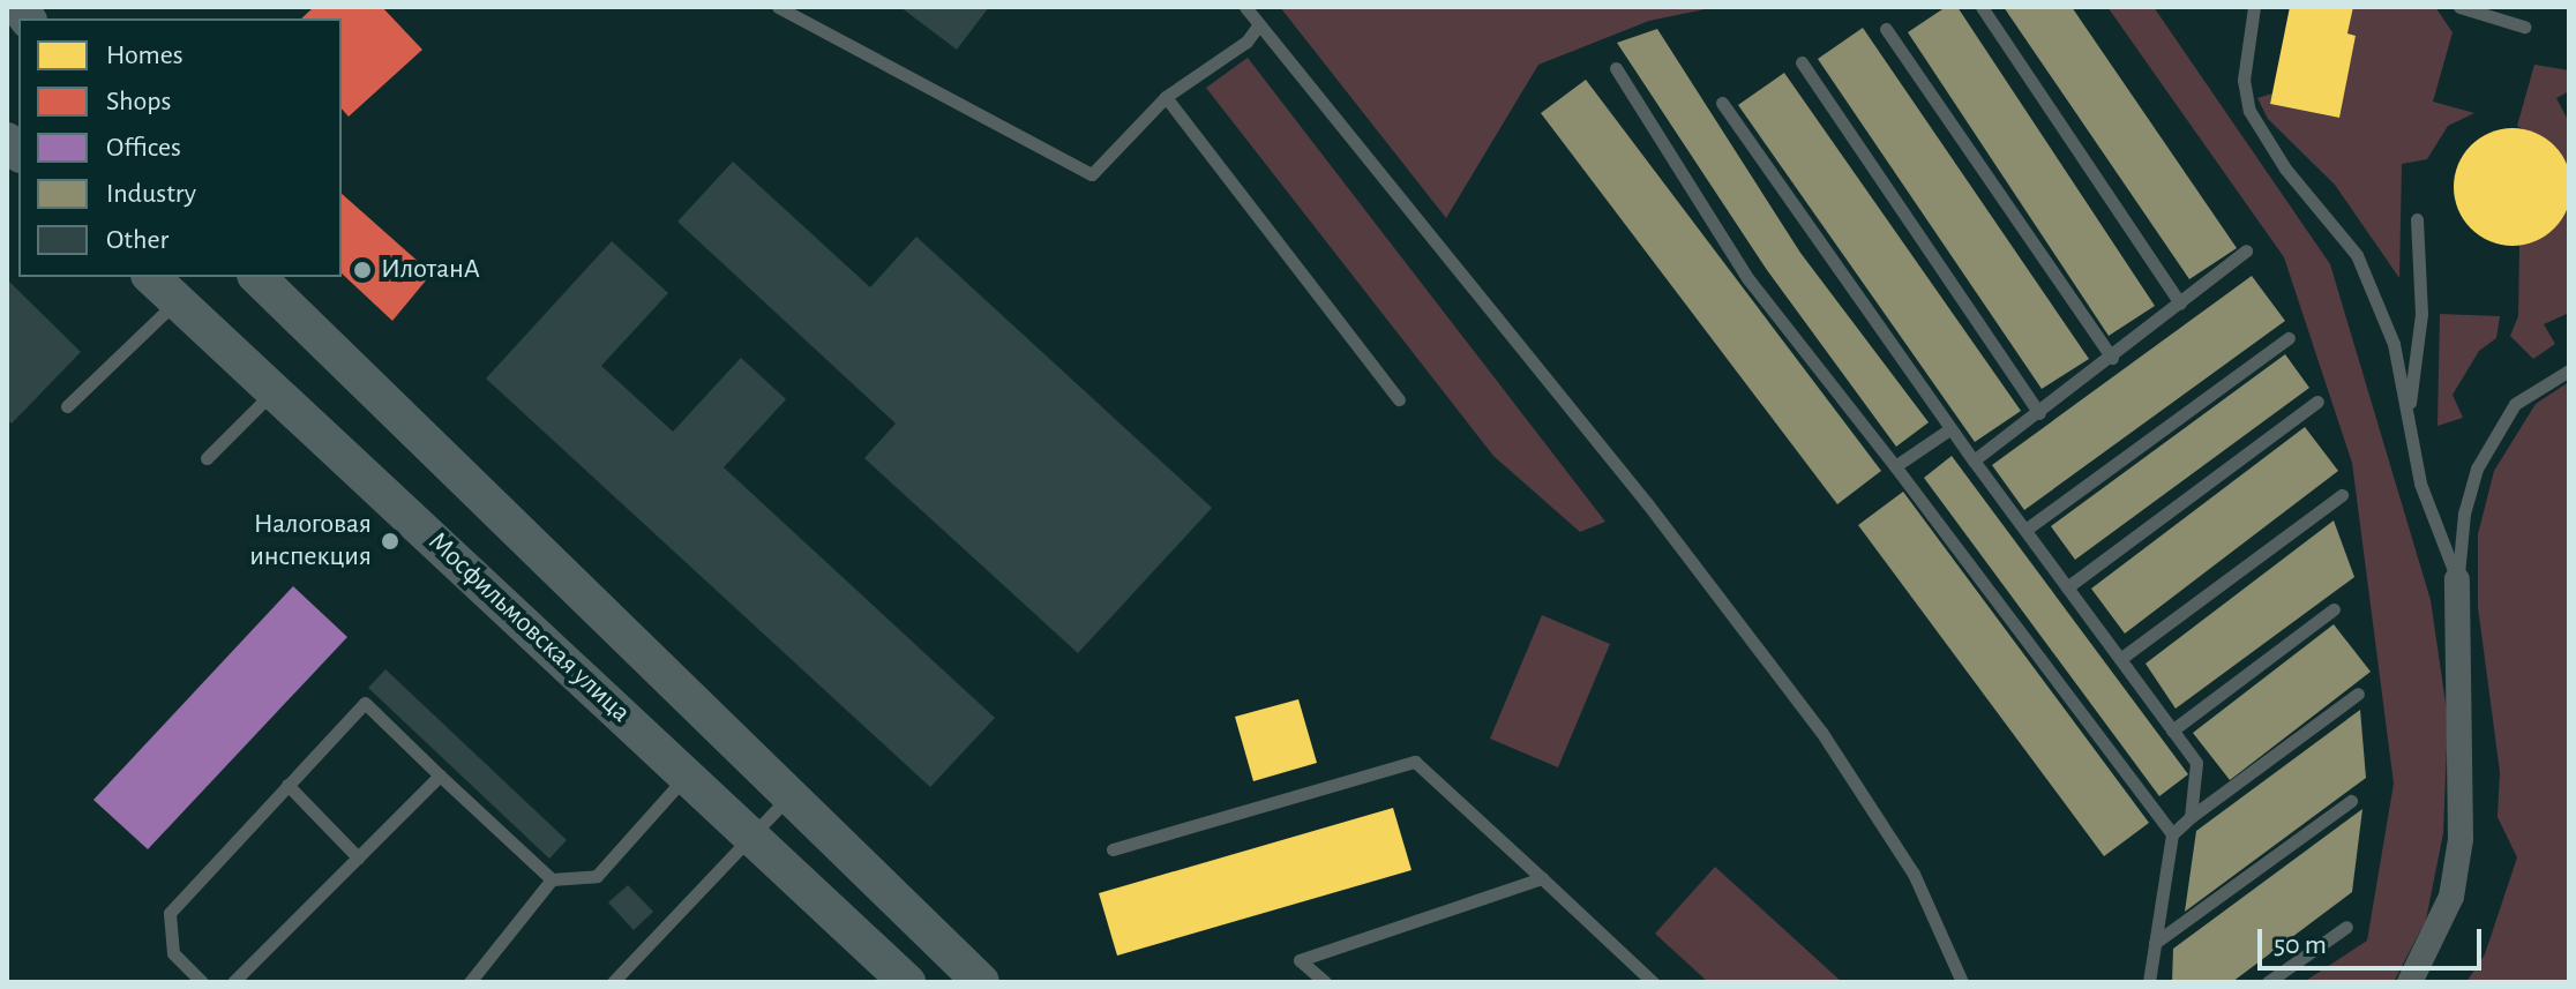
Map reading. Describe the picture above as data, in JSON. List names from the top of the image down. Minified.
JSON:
{"streets":{"main road":["Мосфильмовская улица"]},"places":["ИлотанА","Налоговая инспекция"],"legend":["Homes","Shops","Offices","Industry","Other"],"scale_bar":"50 m"}
